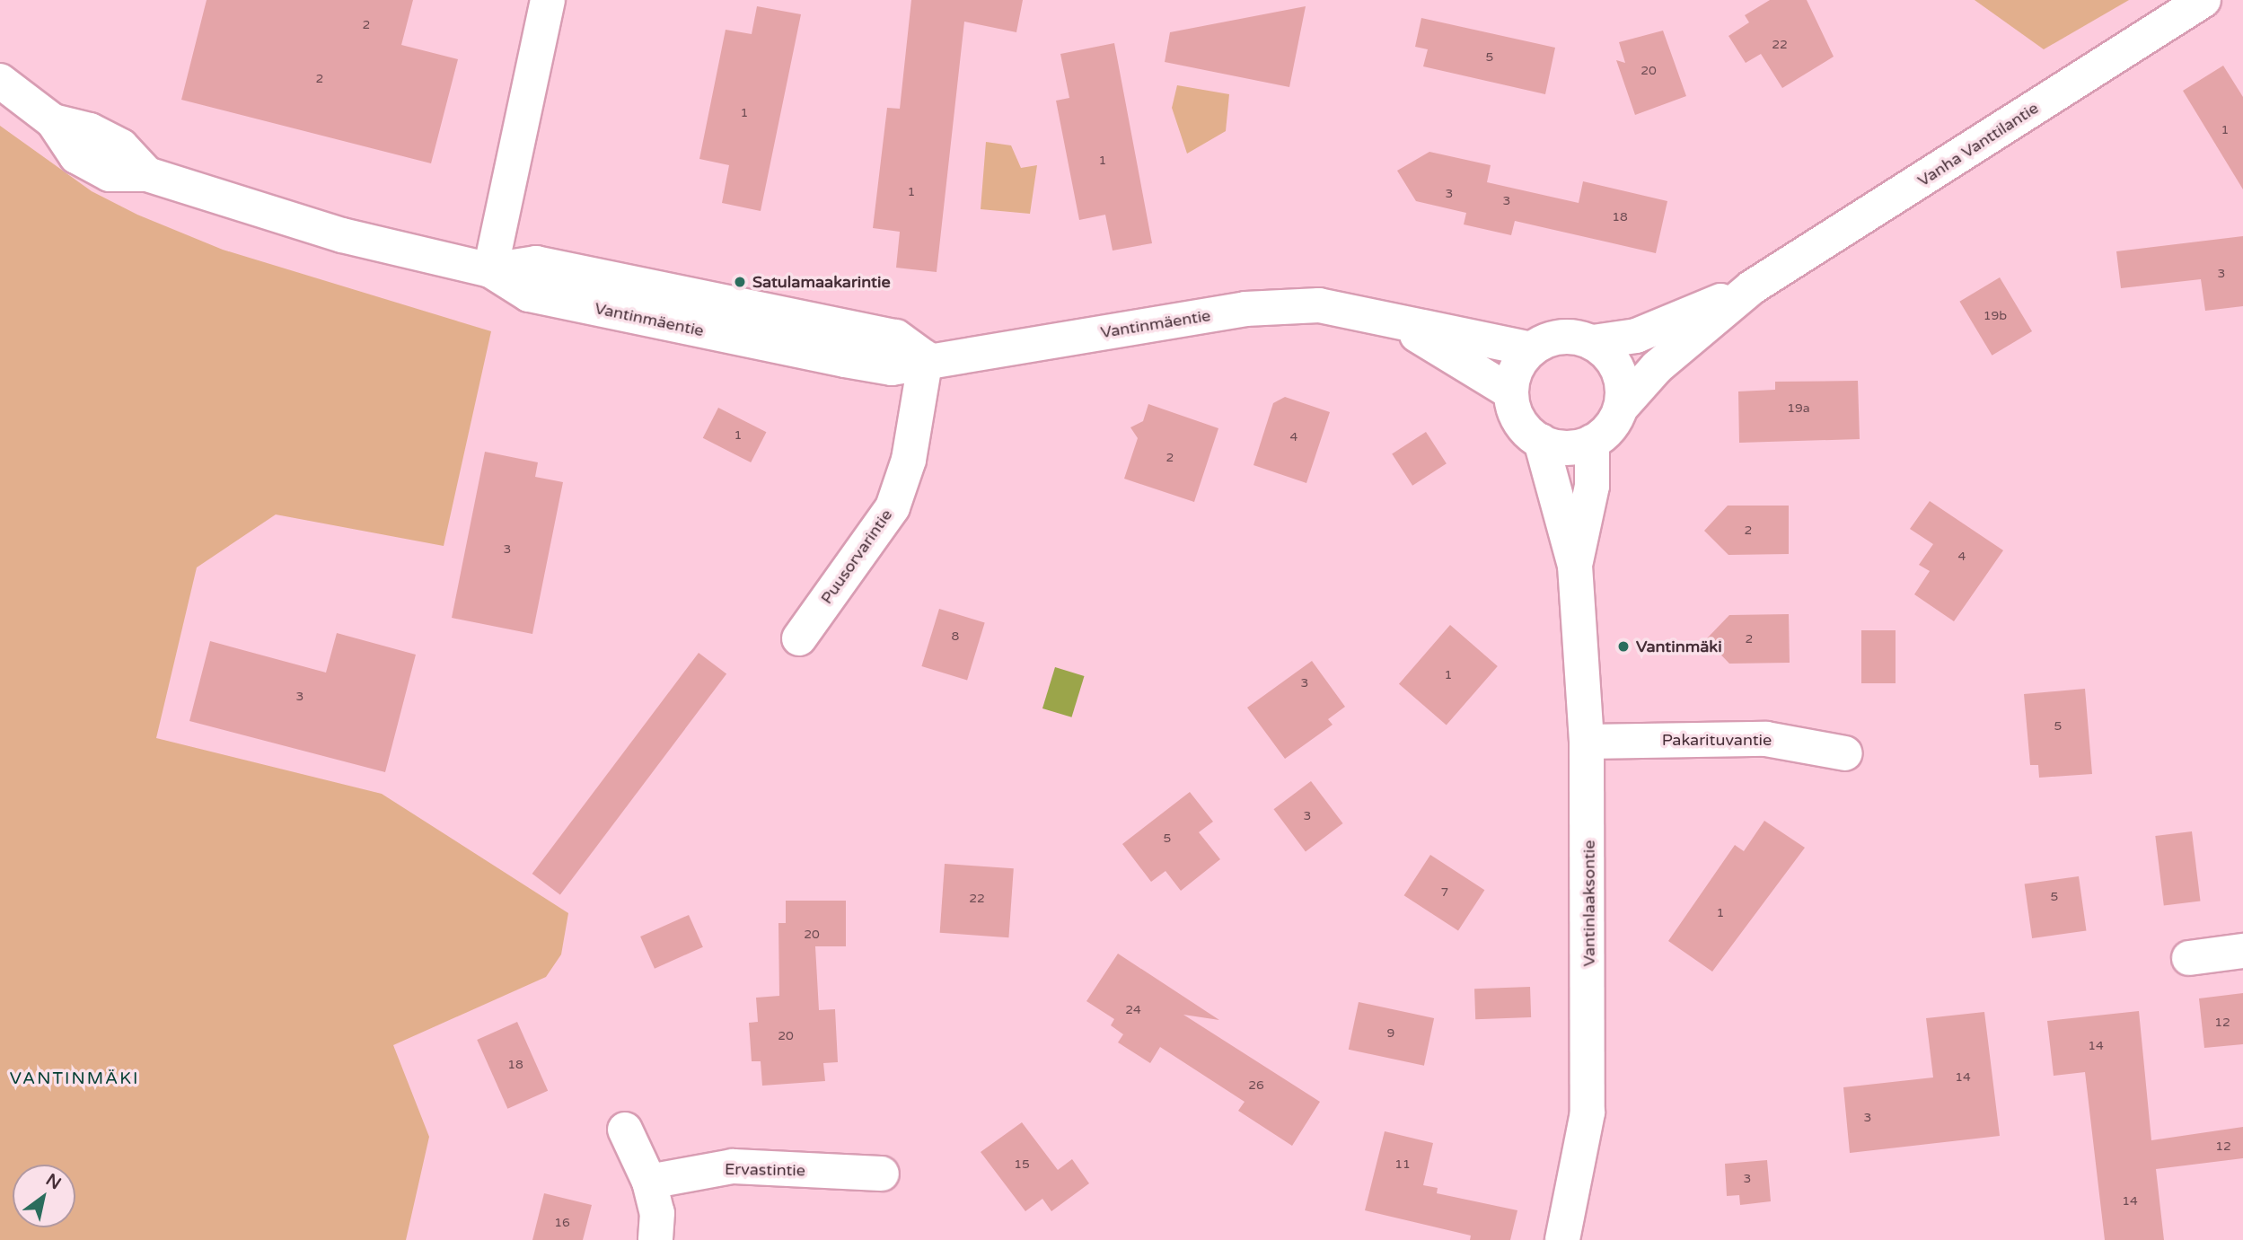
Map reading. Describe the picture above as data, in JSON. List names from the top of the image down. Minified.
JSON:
{"streets":{"street":["Vanha Vanttilantie","Vantinmäentie","Puusorvarintie","Pakarituvantie","Vantinlaaksontie","Ervastintie"]},"crossings":[["Vanha Vanttilantie","Vantinmäentie"],["Vanha Vanttilantie","Vantinlaaksontie"],["Vantinmäentie","Puusorvarintie"],["Vantinmäentie","Vantinlaaksontie"],["Pakarituvantie","Vantinlaaksontie"]],"districts":["VANTINMÄKI"],"places":["Satulamaakarintie","Vantinmäki"],"house_numbers":["2","22","5","20","2","1","1","1","1","3","3","18","3","19b","19a","1","4","2","2","3","4","8","2","1","3","3","5","3","5","7","5","22","1","20","24","12","9","20","14","18","14","26","3","12","15","11","3","14","16"],"north":"top right"}
